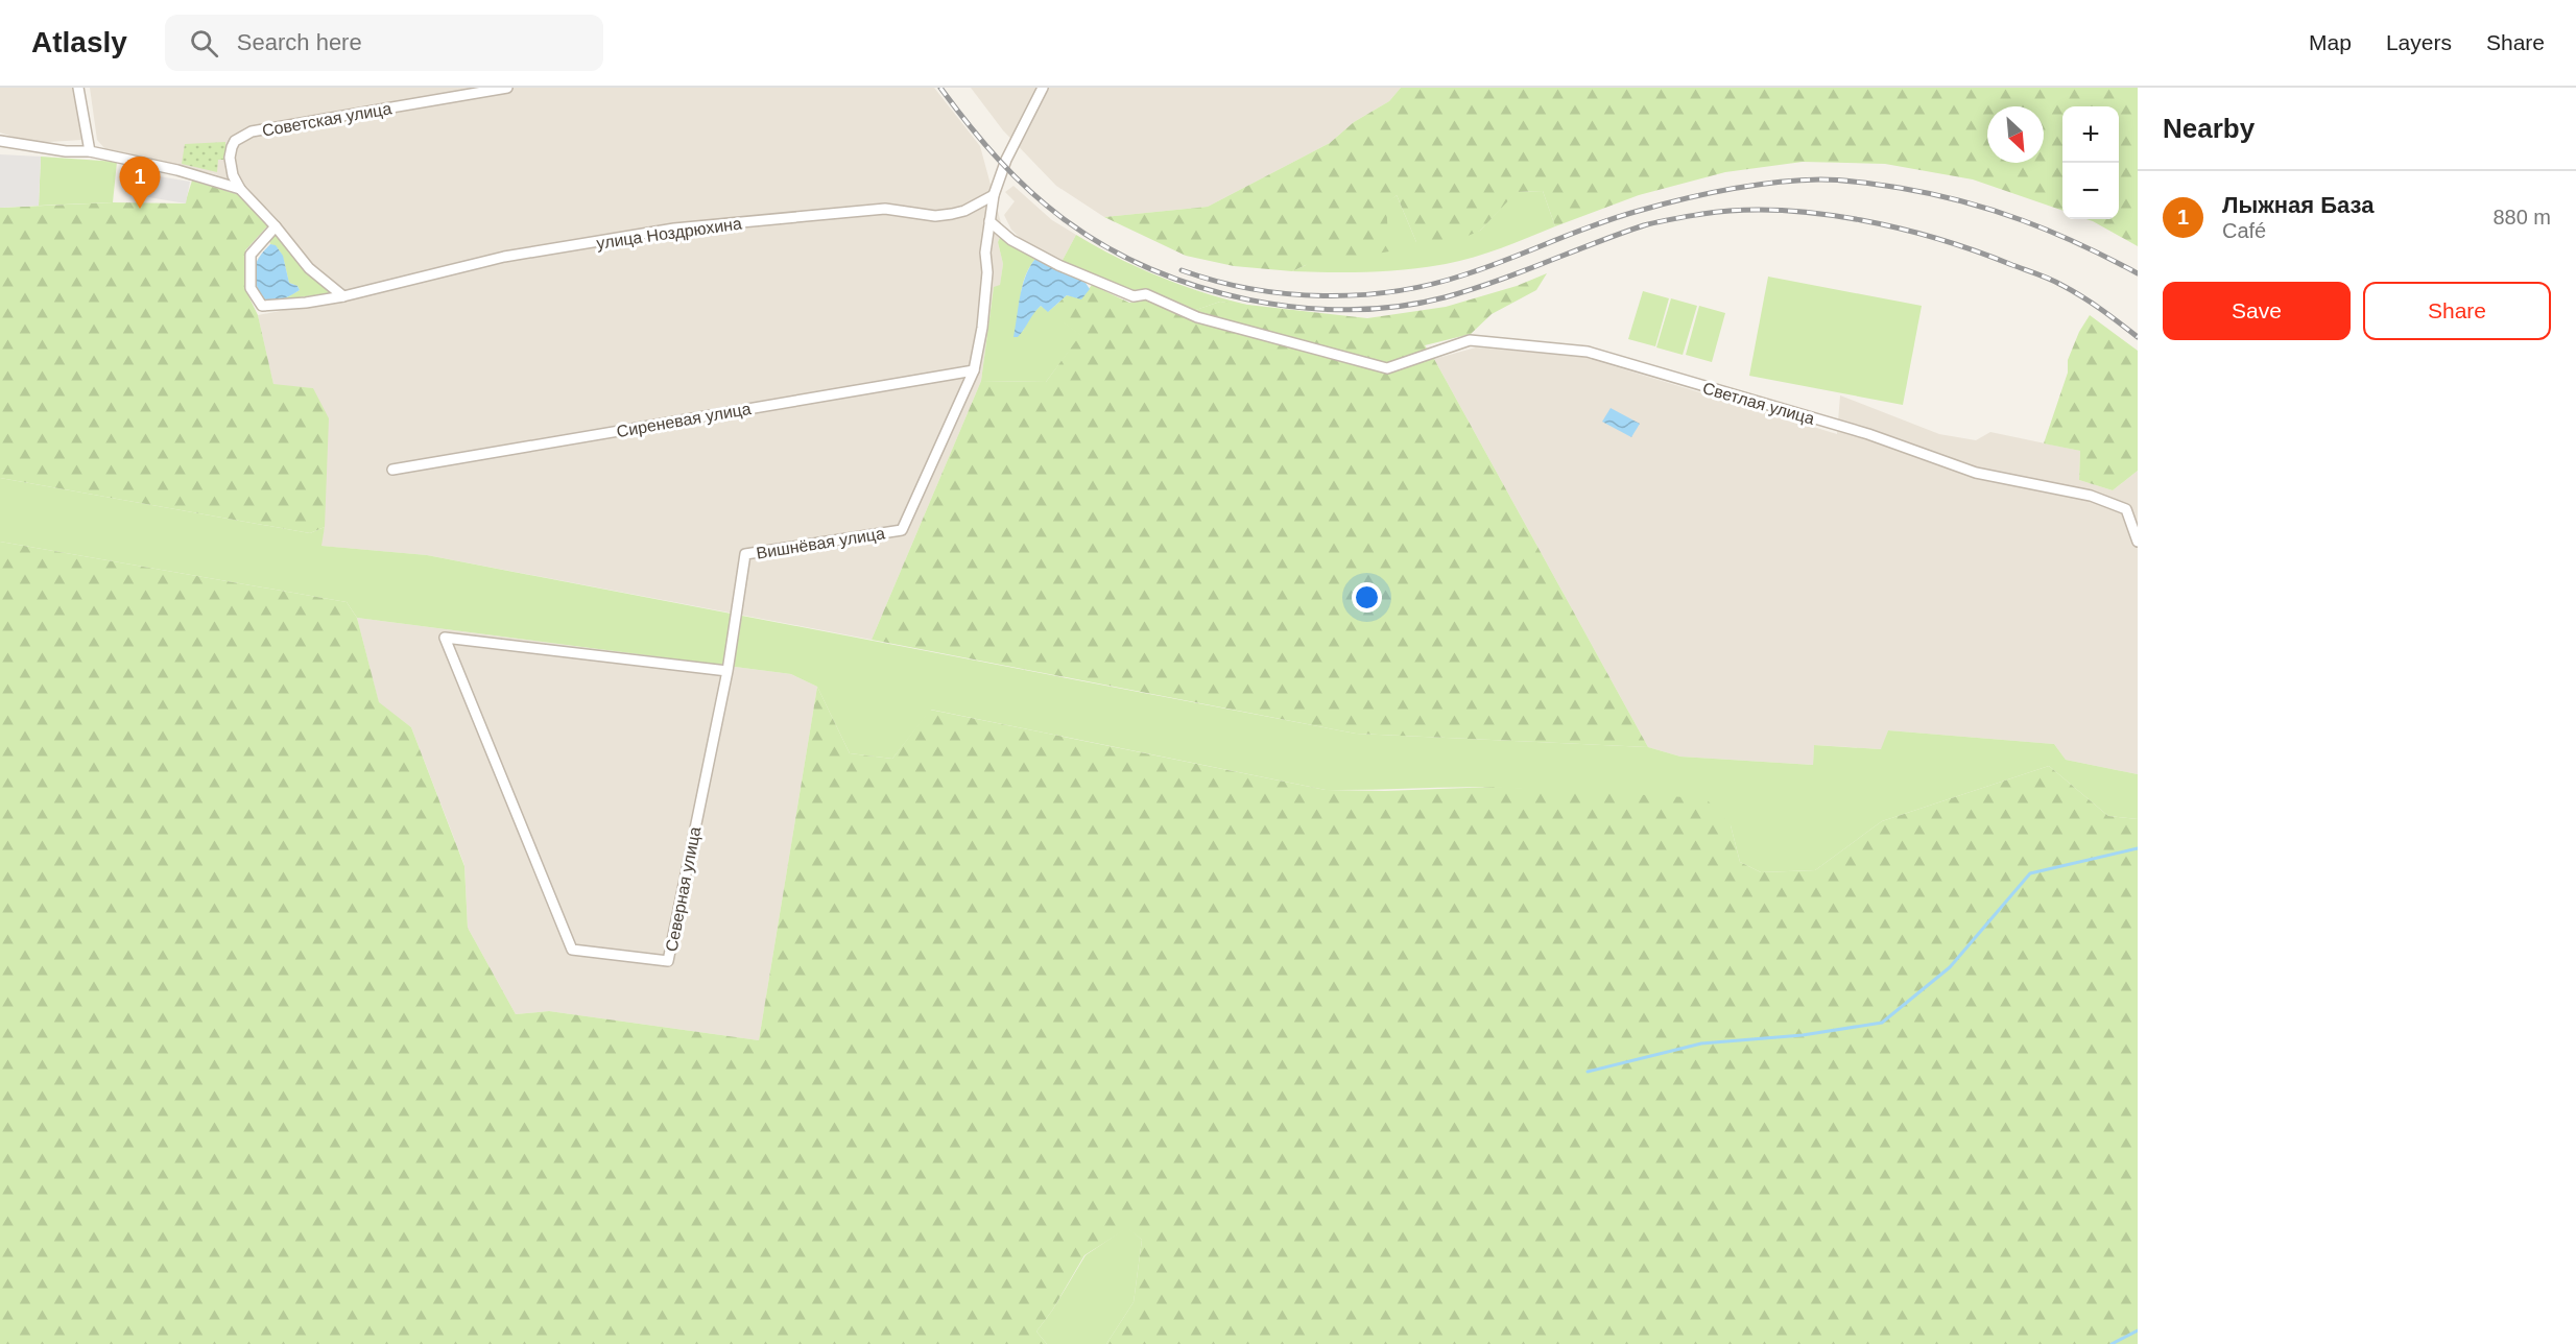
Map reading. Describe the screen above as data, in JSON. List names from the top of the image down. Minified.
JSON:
{"streets":{"street":["Советская улица","улица Ноздрюхина","Светлая улица","Сиреневая улица","Вишнёвая улица","Северная улица"]},"crossings":[["Советская улица","улица Ноздрюхина"],["Сиреневая улица","Вишнёвая улица"],["Вишнёвая улица","Северная улица"]],"north":"bottom right","page":{"header":"Atlasly","search":"Search here","nav":["Map","Layers","Share"],"heading":"Nearby","map_buttons":["+","−"],"pins":"1","list":[{"mark":"1","name":"Лыжная База","note":"Café","value":"880 m"}],"buttons":["Save","Share"]}}
